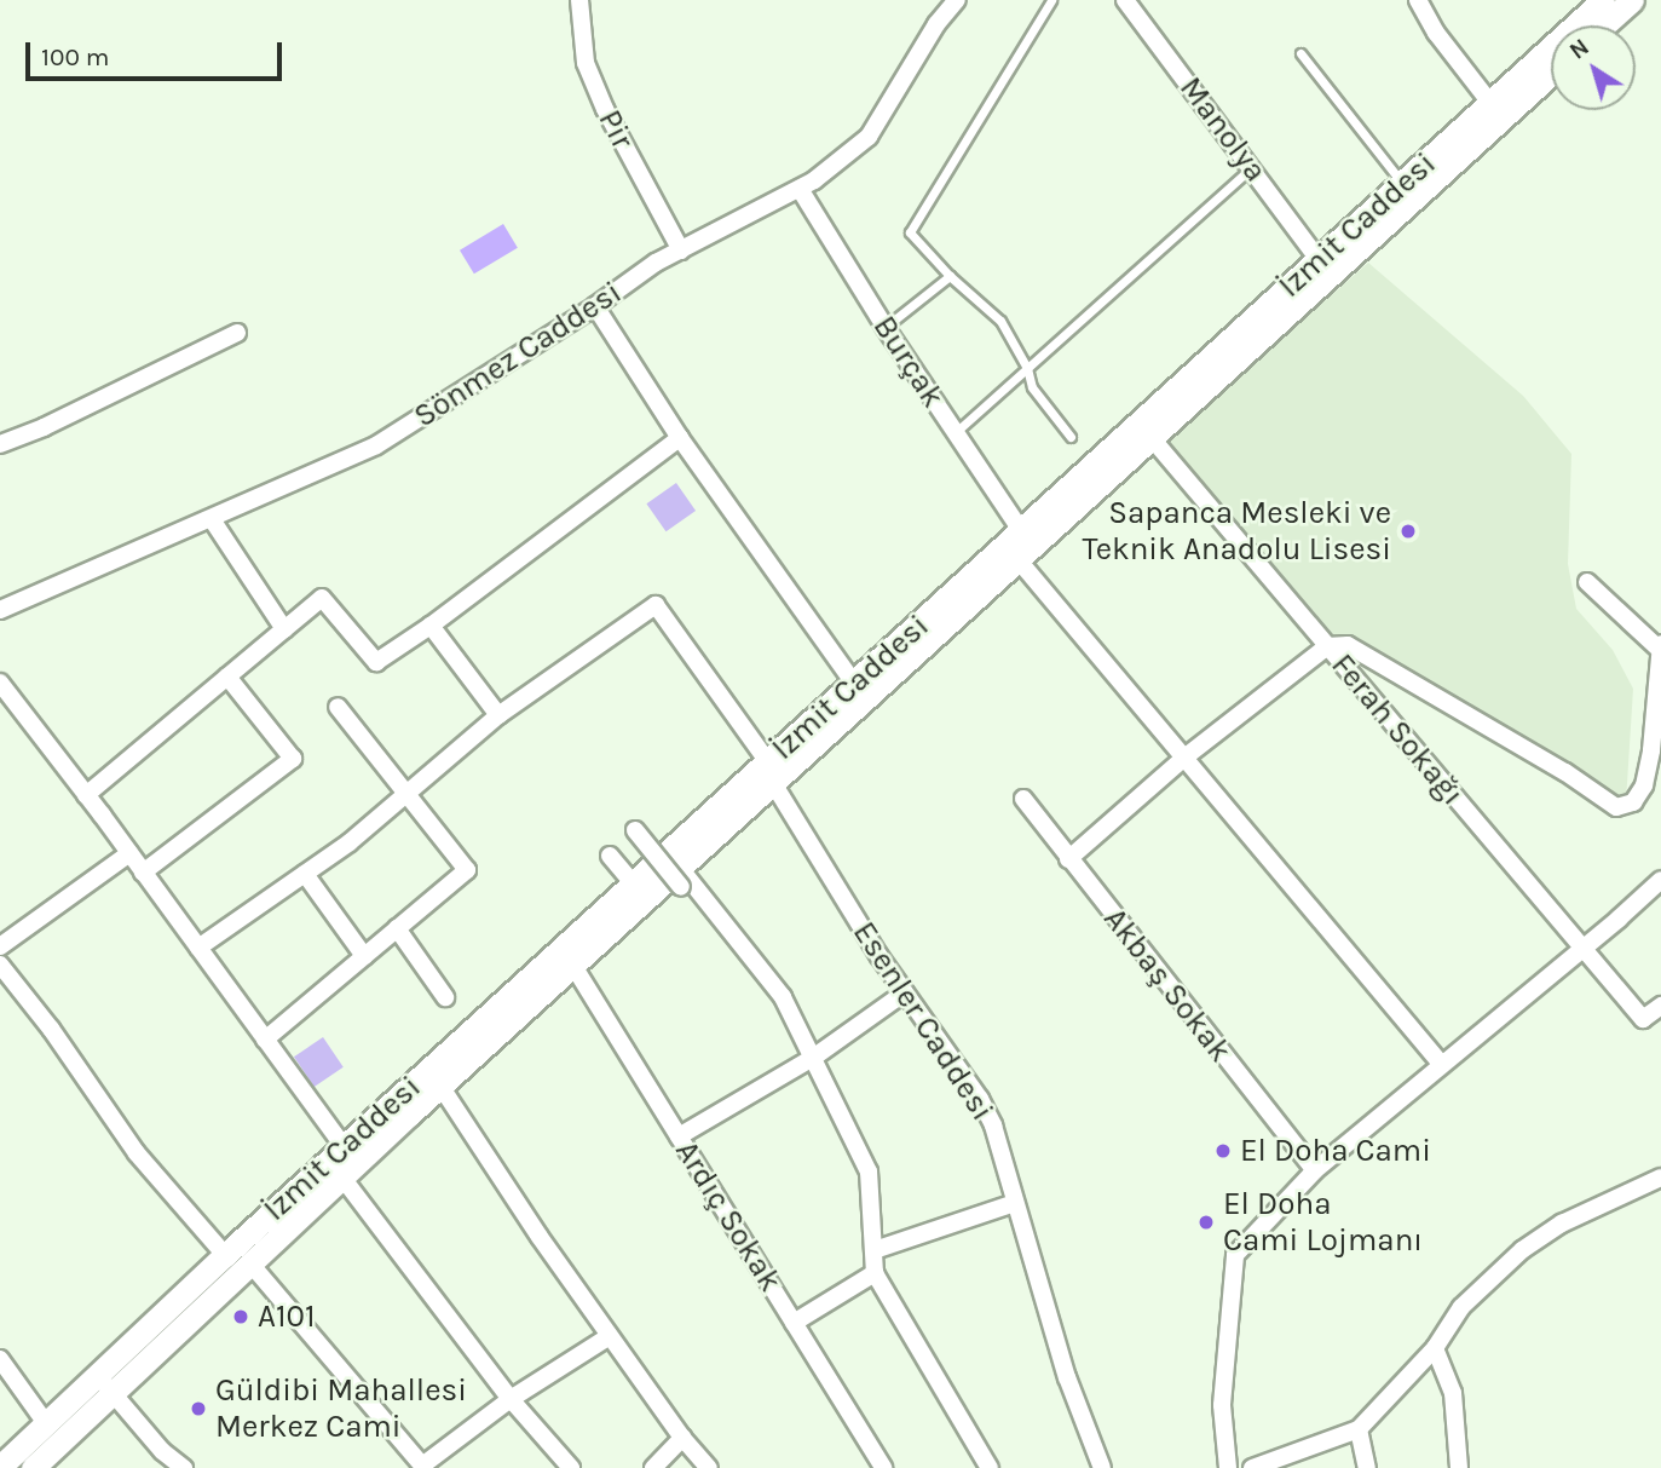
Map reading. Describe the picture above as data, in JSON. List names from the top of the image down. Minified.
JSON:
{"streets":{"main road":["İzmit Caddesi"],"street":["Pir","Manolya","Sönmez Caddesi","Burçak","Ferah Sokağı","Akbaş Sokak","Esenler Caddesi","Ardıç Sokak"]},"crossings":[["Pir","Sönmez Caddesi"],["Manolya","İzmit Caddesi"],["İzmit Caddesi","Burçak"],["İzmit Caddesi","Ferah Sokağı"],["İzmit Caddesi","Esenler Caddesi"],["İzmit Caddesi","Ardıç Sokak"],["Sönmez Caddesi","Burçak"]],"places":["Sapanca Mesleki ve Teknik Anadolu Lisesi","El Doha Cami","El Doha Cami Lojmanı","A101","Güldibi Mahallesi Merkez Cami"],"scale_bar":"100 m","north":"top left"}
